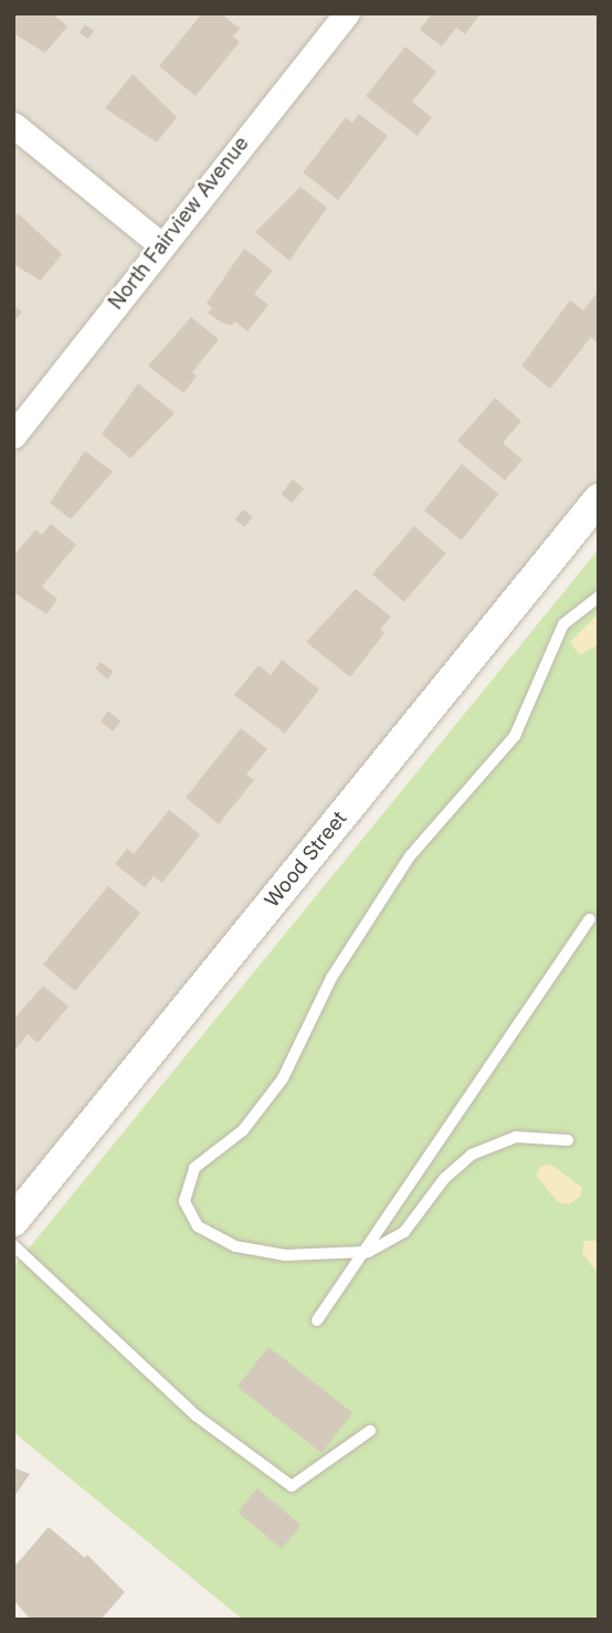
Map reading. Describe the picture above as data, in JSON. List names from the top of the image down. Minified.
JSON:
{"streets":{"street":["North Fairview Avenue","Wood Street"]}}
